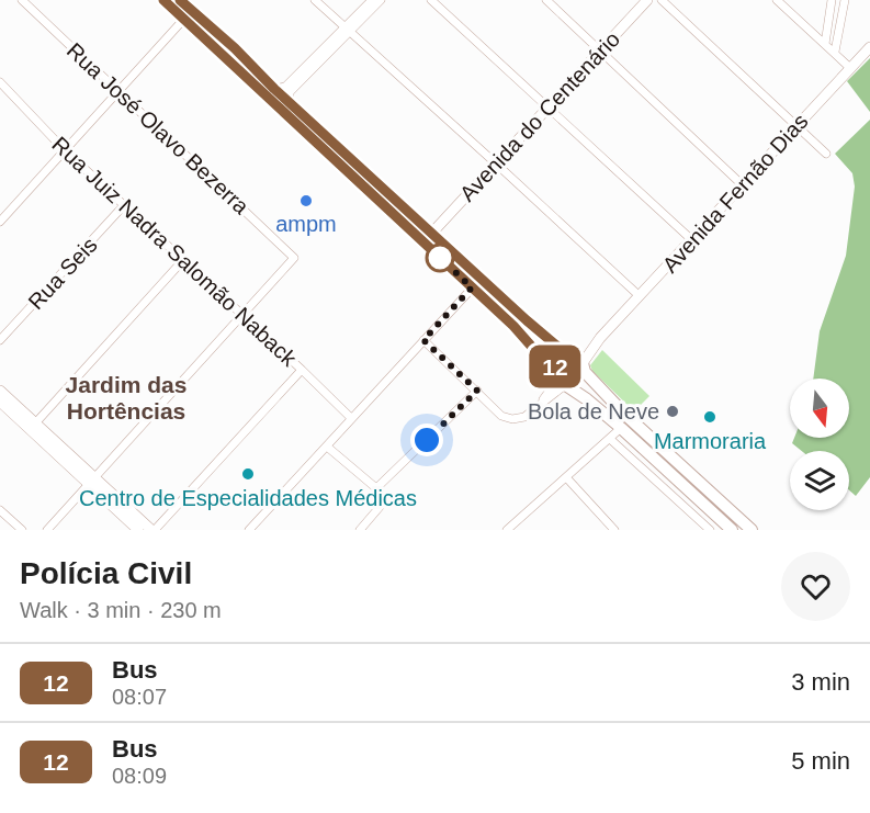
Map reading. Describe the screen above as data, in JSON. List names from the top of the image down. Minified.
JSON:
{"streets":{"street":["Avenida do Centenário","Rua José Olavo Bezerra","Avenida Fernão Dias","Rua Juiz Nadra Salomão Naback","Rua Seis"]},"crossings":[["Rua José Olavo Bezerra","Rua Juiz Nadra Salomão Naback"],["Rua Juiz Nadra Salomão Naback","Rua Seis"]],"districts":["Jardim das Hortências"],"places":["ampm","Bola de Neve","Marmoraria","Centro de Especialidades Médicas"],"lines":["bus line 12"],"north":"bottom","page":{"on_map":"12","heading":["Polícia Civil","Walk · 3 min · 230 m"],"list":[{"mark":"12","name":"Bus","note":"08:07","value":"3 min"},{"mark":"12","name":"Bus","note":"08:09","value":"5 min"}]}}
